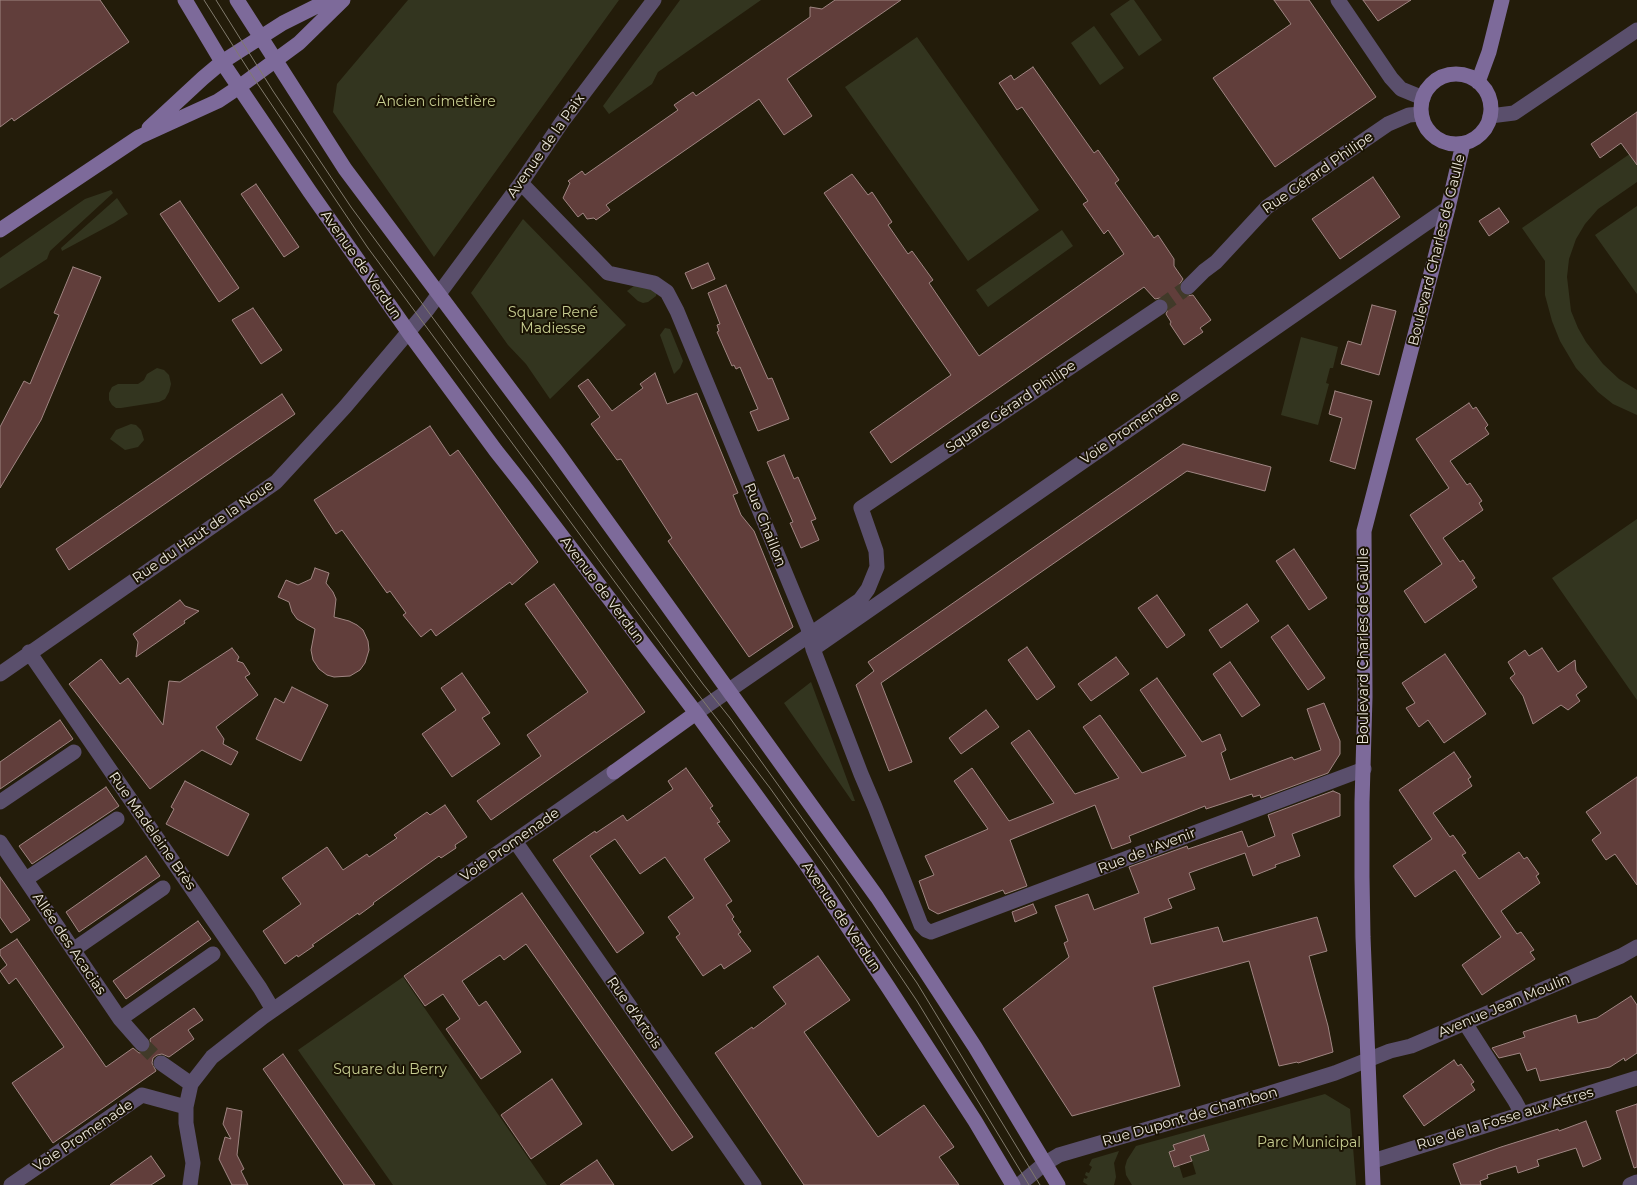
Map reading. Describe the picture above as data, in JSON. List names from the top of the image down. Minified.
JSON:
{"streets":{"main road":["Boulevard Charles de Gaulle","Avenue de Verdun","Voie Promenade"],"street":["Avenue de la Paix","Rue Gérard Philipe","Square Gérard Philipe","Rue Chaillon","Rue du Haut de la Noue","Rue Madeleine Brès","Rue de l'Avenir","Allée des Acacias","Avenue Jean Moulin","Rue d'Artois","Rue Dupont de Chambon","Rue de la Fosse aux Astres"]},"crossings":[["Avenue de la Paix","Rue Chaillon"],["Avenue de la Paix","Rue du Haut de la Noue"],["Rue Gérard Philipe","Boulevard Charles de Gaulle"],["Boulevard Charles de Gaulle","Voie Promenade"],["Boulevard Charles de Gaulle","Rue de l'Avenir"],["Boulevard Charles de Gaulle","Avenue Jean Moulin"],["Boulevard Charles de Gaulle","Rue Dupont de Chambon"],["Boulevard Charles de Gaulle","Rue de la Fosse aux Astres"],["Avenue de Verdun","Voie Promenade"],["Avenue de Verdun","Rue du Haut de la Noue"],["Square Gérard Philipe","Voie Promenade"],["Square Gérard Philipe","Rue Chaillon"],["Voie Promenade","Rue Chaillon"],["Voie Promenade","Rue Madeleine Brès"],["Voie Promenade","Rue d'Artois"],["Rue Chaillon","Rue de l'Avenir"],["Rue du Haut de la Noue","Rue Madeleine Brès"],["Avenue Jean Moulin","Rue Dupont de Chambon"]],"parks":["Ancien cimetière","Square René Madiesse","Square du Berry","Parc Municipal"]}
